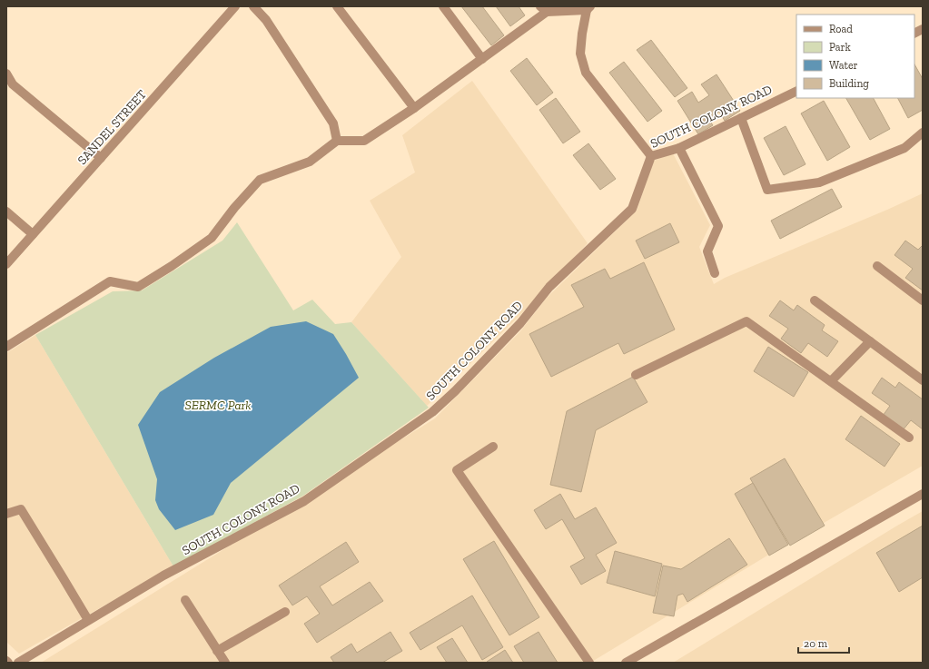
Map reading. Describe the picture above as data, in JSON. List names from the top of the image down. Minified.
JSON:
{"streets":{"street":["SOUTH COLONY ROAD","SANDEL STREET"]},"parks":["SERMC Park"],"legend":["Road","Park","Water","Building"],"scale_bar":"20 m"}
